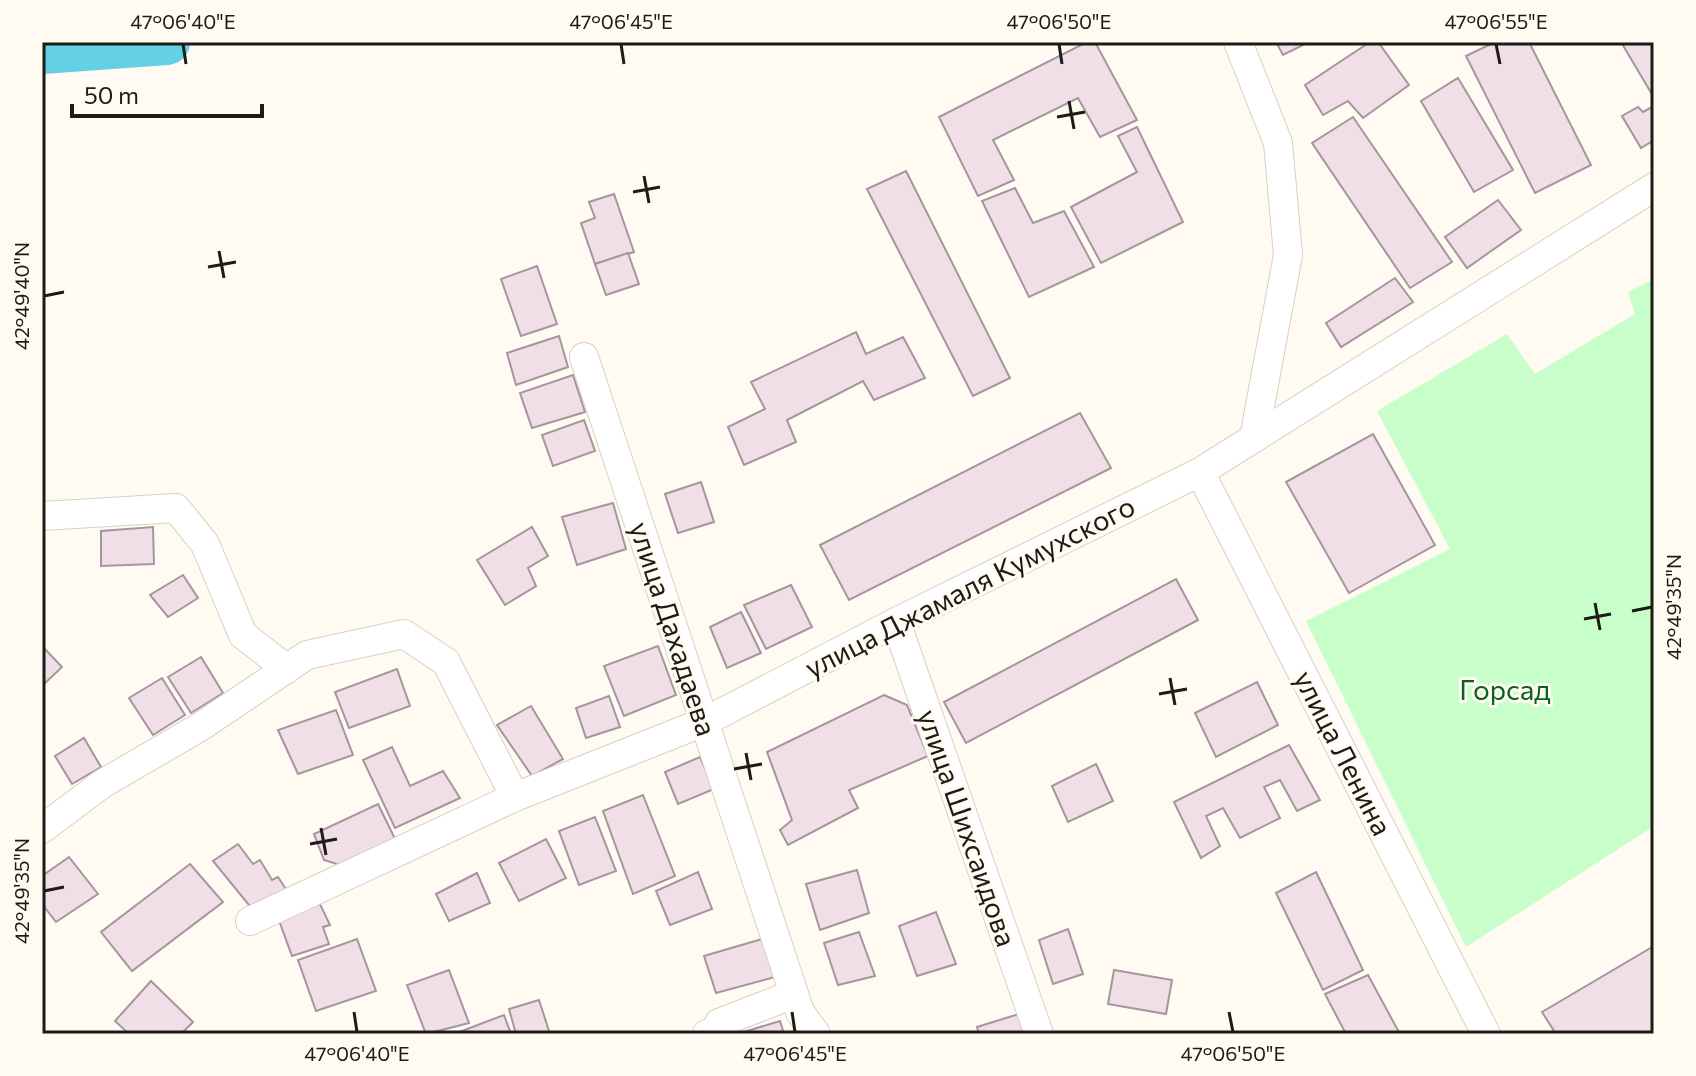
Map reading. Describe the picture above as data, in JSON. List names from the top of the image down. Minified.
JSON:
{"streets":{"street":["улица Джамаля Кумухского","улица Дахадаева","улица Ленина","улица Шихсаидова"]},"crossings":[["улица Джамаля Кумухского","улица Дахадаева"],["улица Джамаля Кумухского","улица Ленина"],["улица Джамаля Кумухского","улица Шихсаидова"]],"parks":["Горсад"],"scale_bar":"50 m","coordinates":["47°06'40\"E","47°06'45\"E","47°06'50\"E","47°06'55\"E","42°49'40\"N","42°49'35\"N"]}
